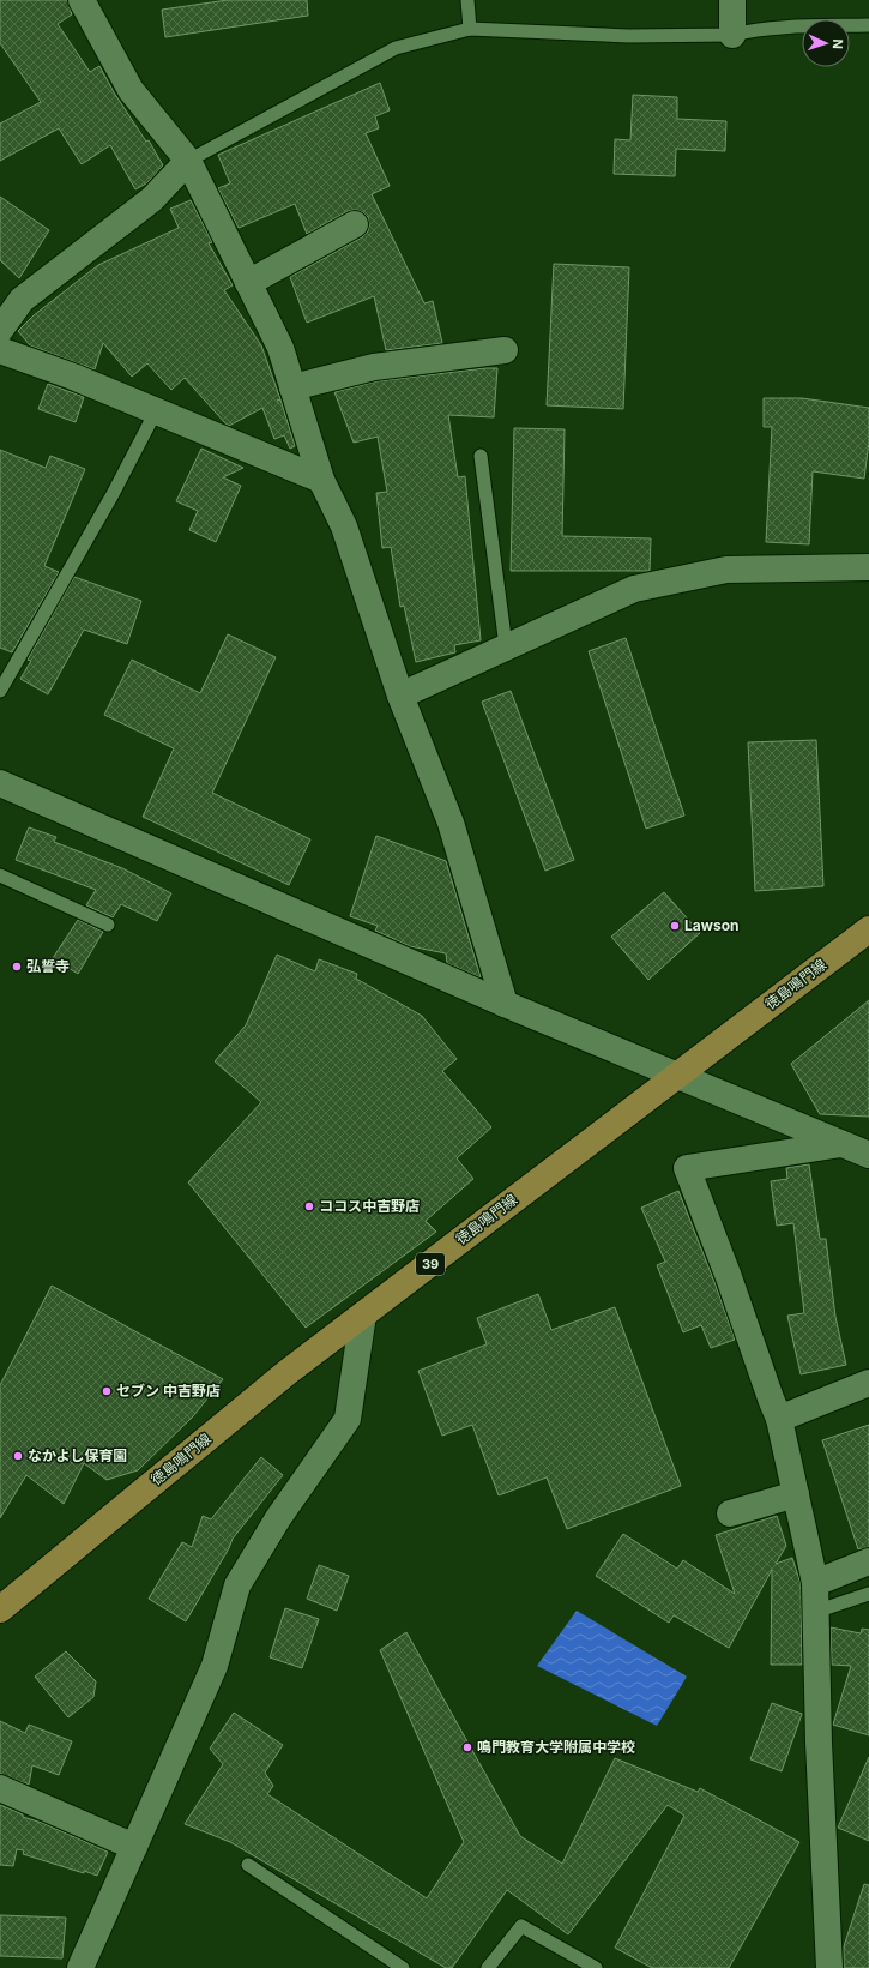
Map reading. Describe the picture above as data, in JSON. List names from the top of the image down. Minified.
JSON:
{"streets":{"main road":["徳島鳴門線","39"]},"places":["Lawson","弘誓寺","ココス中吉野店","セブン 中吉野店","なかよし保育園","鳴門教育大学附属中学校"],"north":"right"}
